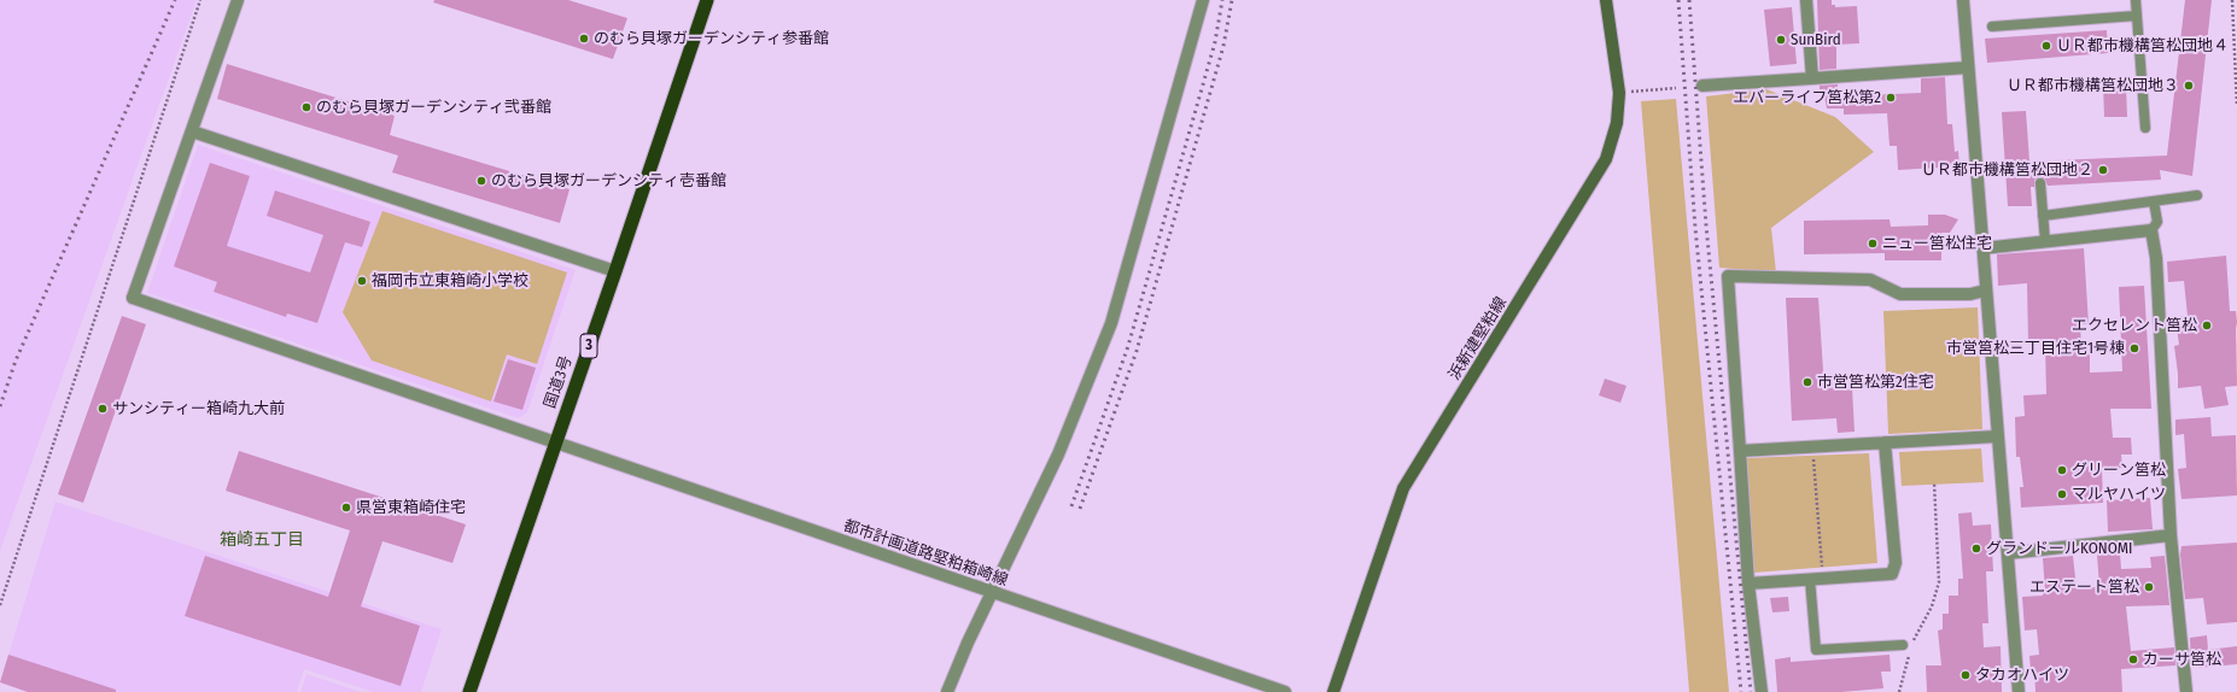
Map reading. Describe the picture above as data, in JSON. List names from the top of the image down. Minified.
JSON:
{"streets":{"highway":["3","国道3号"],"main road":["浜新建堅粕線"],"street":["都市計画道路堅粕箱崎線"]},"crossings":[["国道3号","都市計画道路堅粕箱崎線"]],"districts":["箱崎五丁目"],"places":["のむら貝塚ガーデンシティ参番館","SunBird","ＵＲ都市機構筥松団地４","ＵＲ都市機構筥松団地３","エバーライフ筥松第2","のむら貝塚ガーデンシティ弐番館","ＵＲ都市機構筥松団地２","のむら貝塚ガーデンシティ壱番館","ニュー筥松住宅","福岡市立東箱崎小学校","エクセレント筥松","市営筥松三丁目住宅1号棟","市営筥松第2住宅","サンシティー箱崎九大前","グリーン筥松","マルヤハイツ","県営東箱崎住宅","グランドールKONOMI","エステート筥松","カーサ筥松","タカオハイツ"]}
